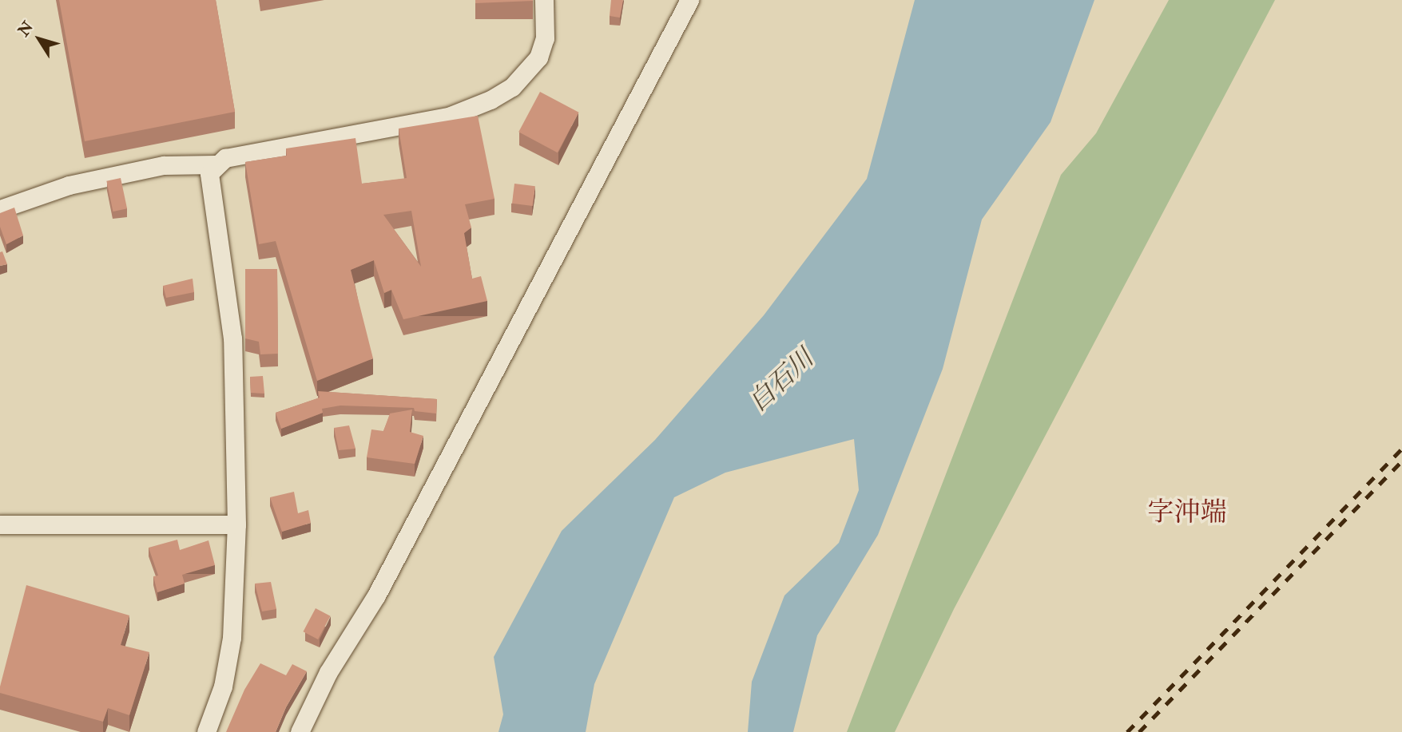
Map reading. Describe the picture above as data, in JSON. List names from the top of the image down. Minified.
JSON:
{"districts":["字沖端"],"water":["白石川"],"north":"top left"}
